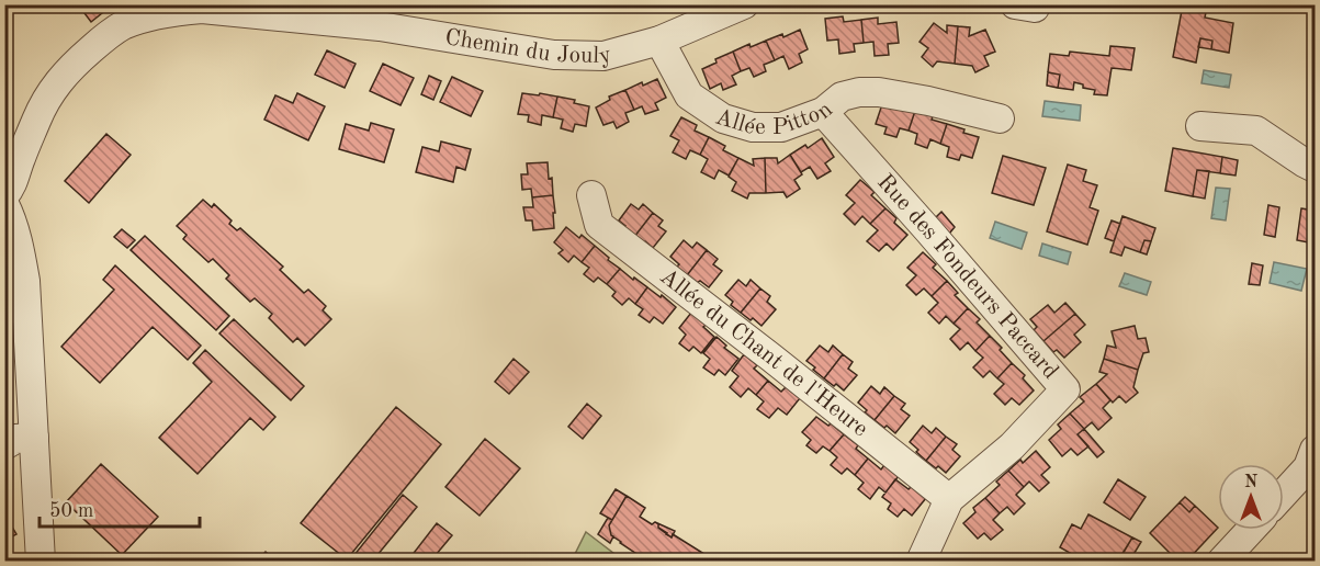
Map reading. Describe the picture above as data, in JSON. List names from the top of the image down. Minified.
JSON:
{"streets":{"street":["Chemin du Jouly","Allée Pitton","Rue des Fondeurs Paccard","Allée du Chant de l'Heure"]},"crossings":[["Chemin du Jouly","Allée Pitton"],["Allée Pitton","Rue des Fondeurs Paccard"],["Rue des Fondeurs Paccard","Allée du Chant de l'Heure"]],"scale_bar":"50 m","north":"top"}
